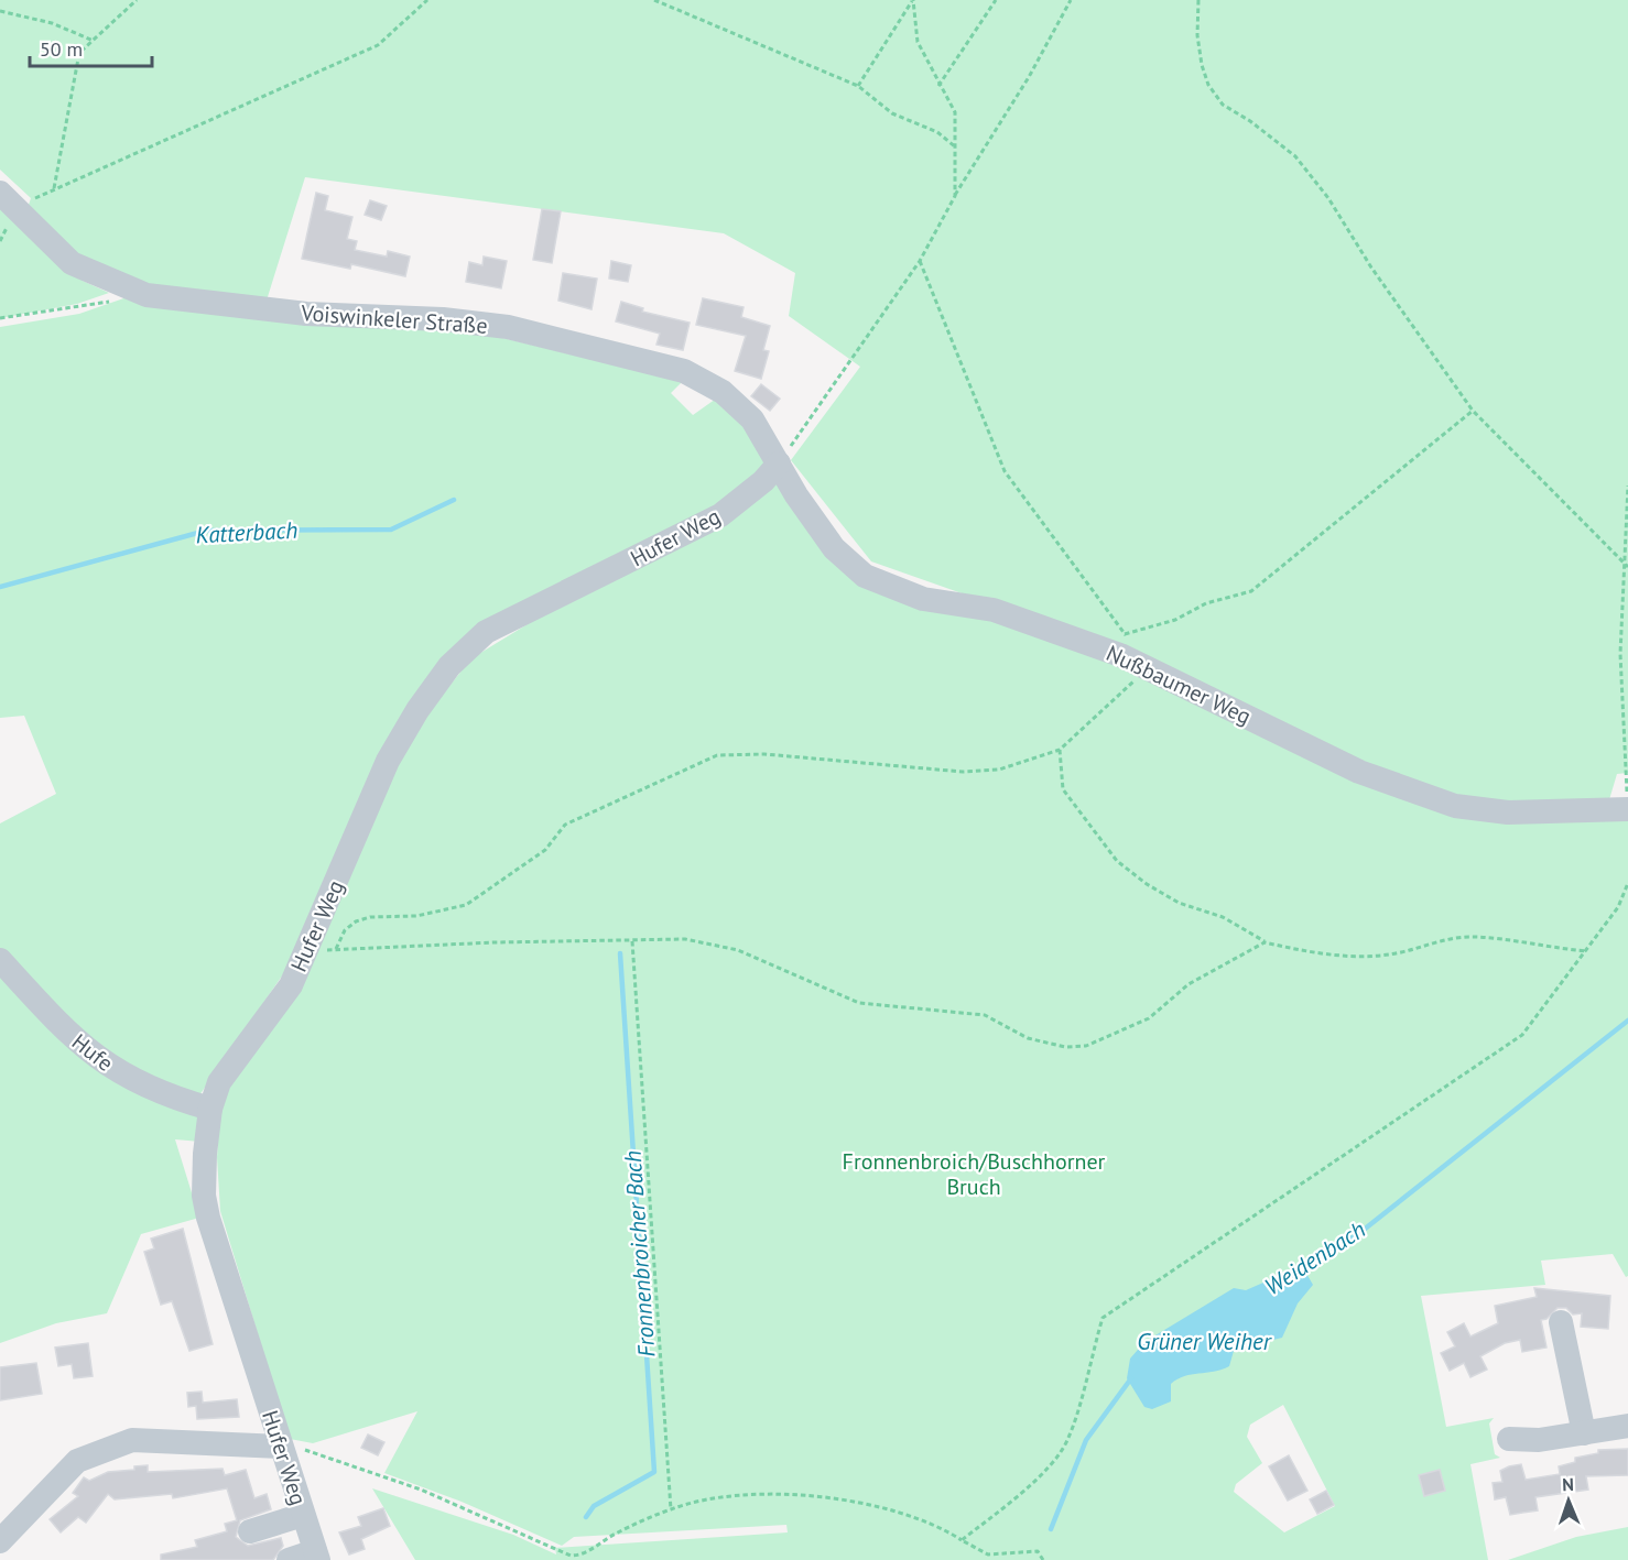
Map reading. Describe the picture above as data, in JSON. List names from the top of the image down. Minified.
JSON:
{"streets":{"street":["Voiswinkeler Straße","Hufer Weg","Nußbaumer Weg","Hufe"]},"crossings":[["Voiswinkeler Straße","Hufer Weg"],["Voiswinkeler Straße","Nußbaumer Weg"],["Hufer Weg","Nußbaumer Weg"],["Hufer Weg","Hufe"]],"water":["Katterbach","Fronnenbroicher Bach","Weidenbach","Grüner Weiher"],"parks":["Fronnenbroich/Buschhorner Bruch"],"scale_bar":"50 m","north":"top"}
